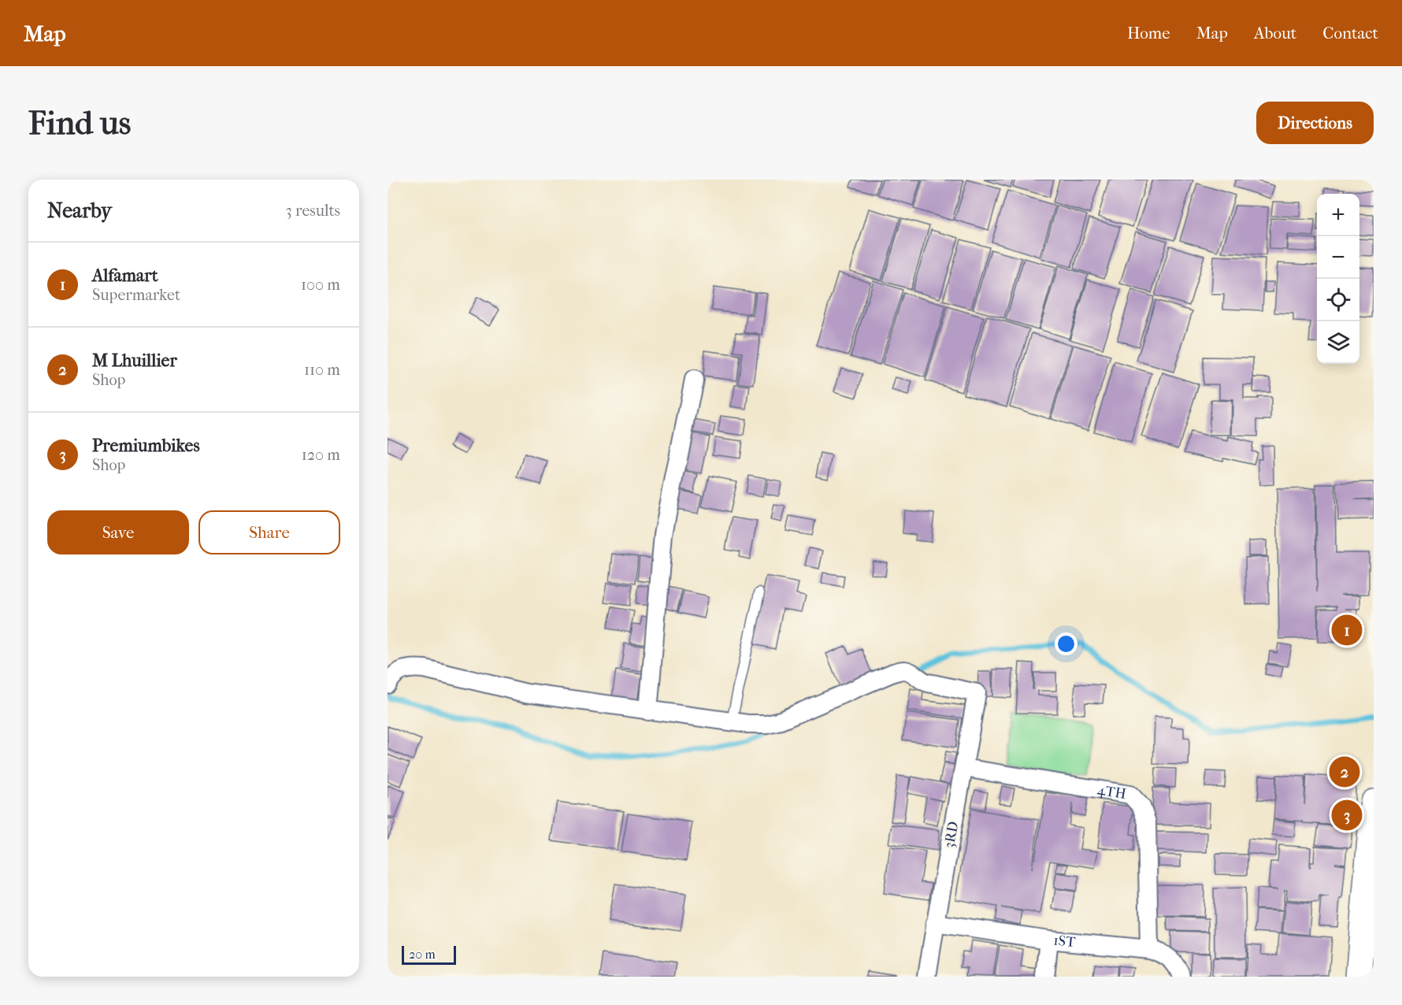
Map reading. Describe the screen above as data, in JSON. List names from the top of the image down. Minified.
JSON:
{"streets":{"street":["4TH","3RD","1ST"]},"crossings":[["4TH","3RD"],["4TH","1ST"],["3RD","1ST"]],"scale_bar":"20 m","page":{"header":"Map","nav":["Home","Map","About","Contact"],"buttons":["Directions",["Save","Share"]],"title":"Find us","heading":["Nearby","3 results"],"map_buttons":["+","−"],"list":[{"mark":"1","name":"Alfamart","note":"Supermarket","value":"100 m"},{"mark":"2","name":"M Lhuillier","note":"Shop","value":"110 m"},{"mark":"3","name":"Premiumbikes","note":"Shop","value":"120 m"}],"pins":["1","2","3"],"scale":"20 m"}}
